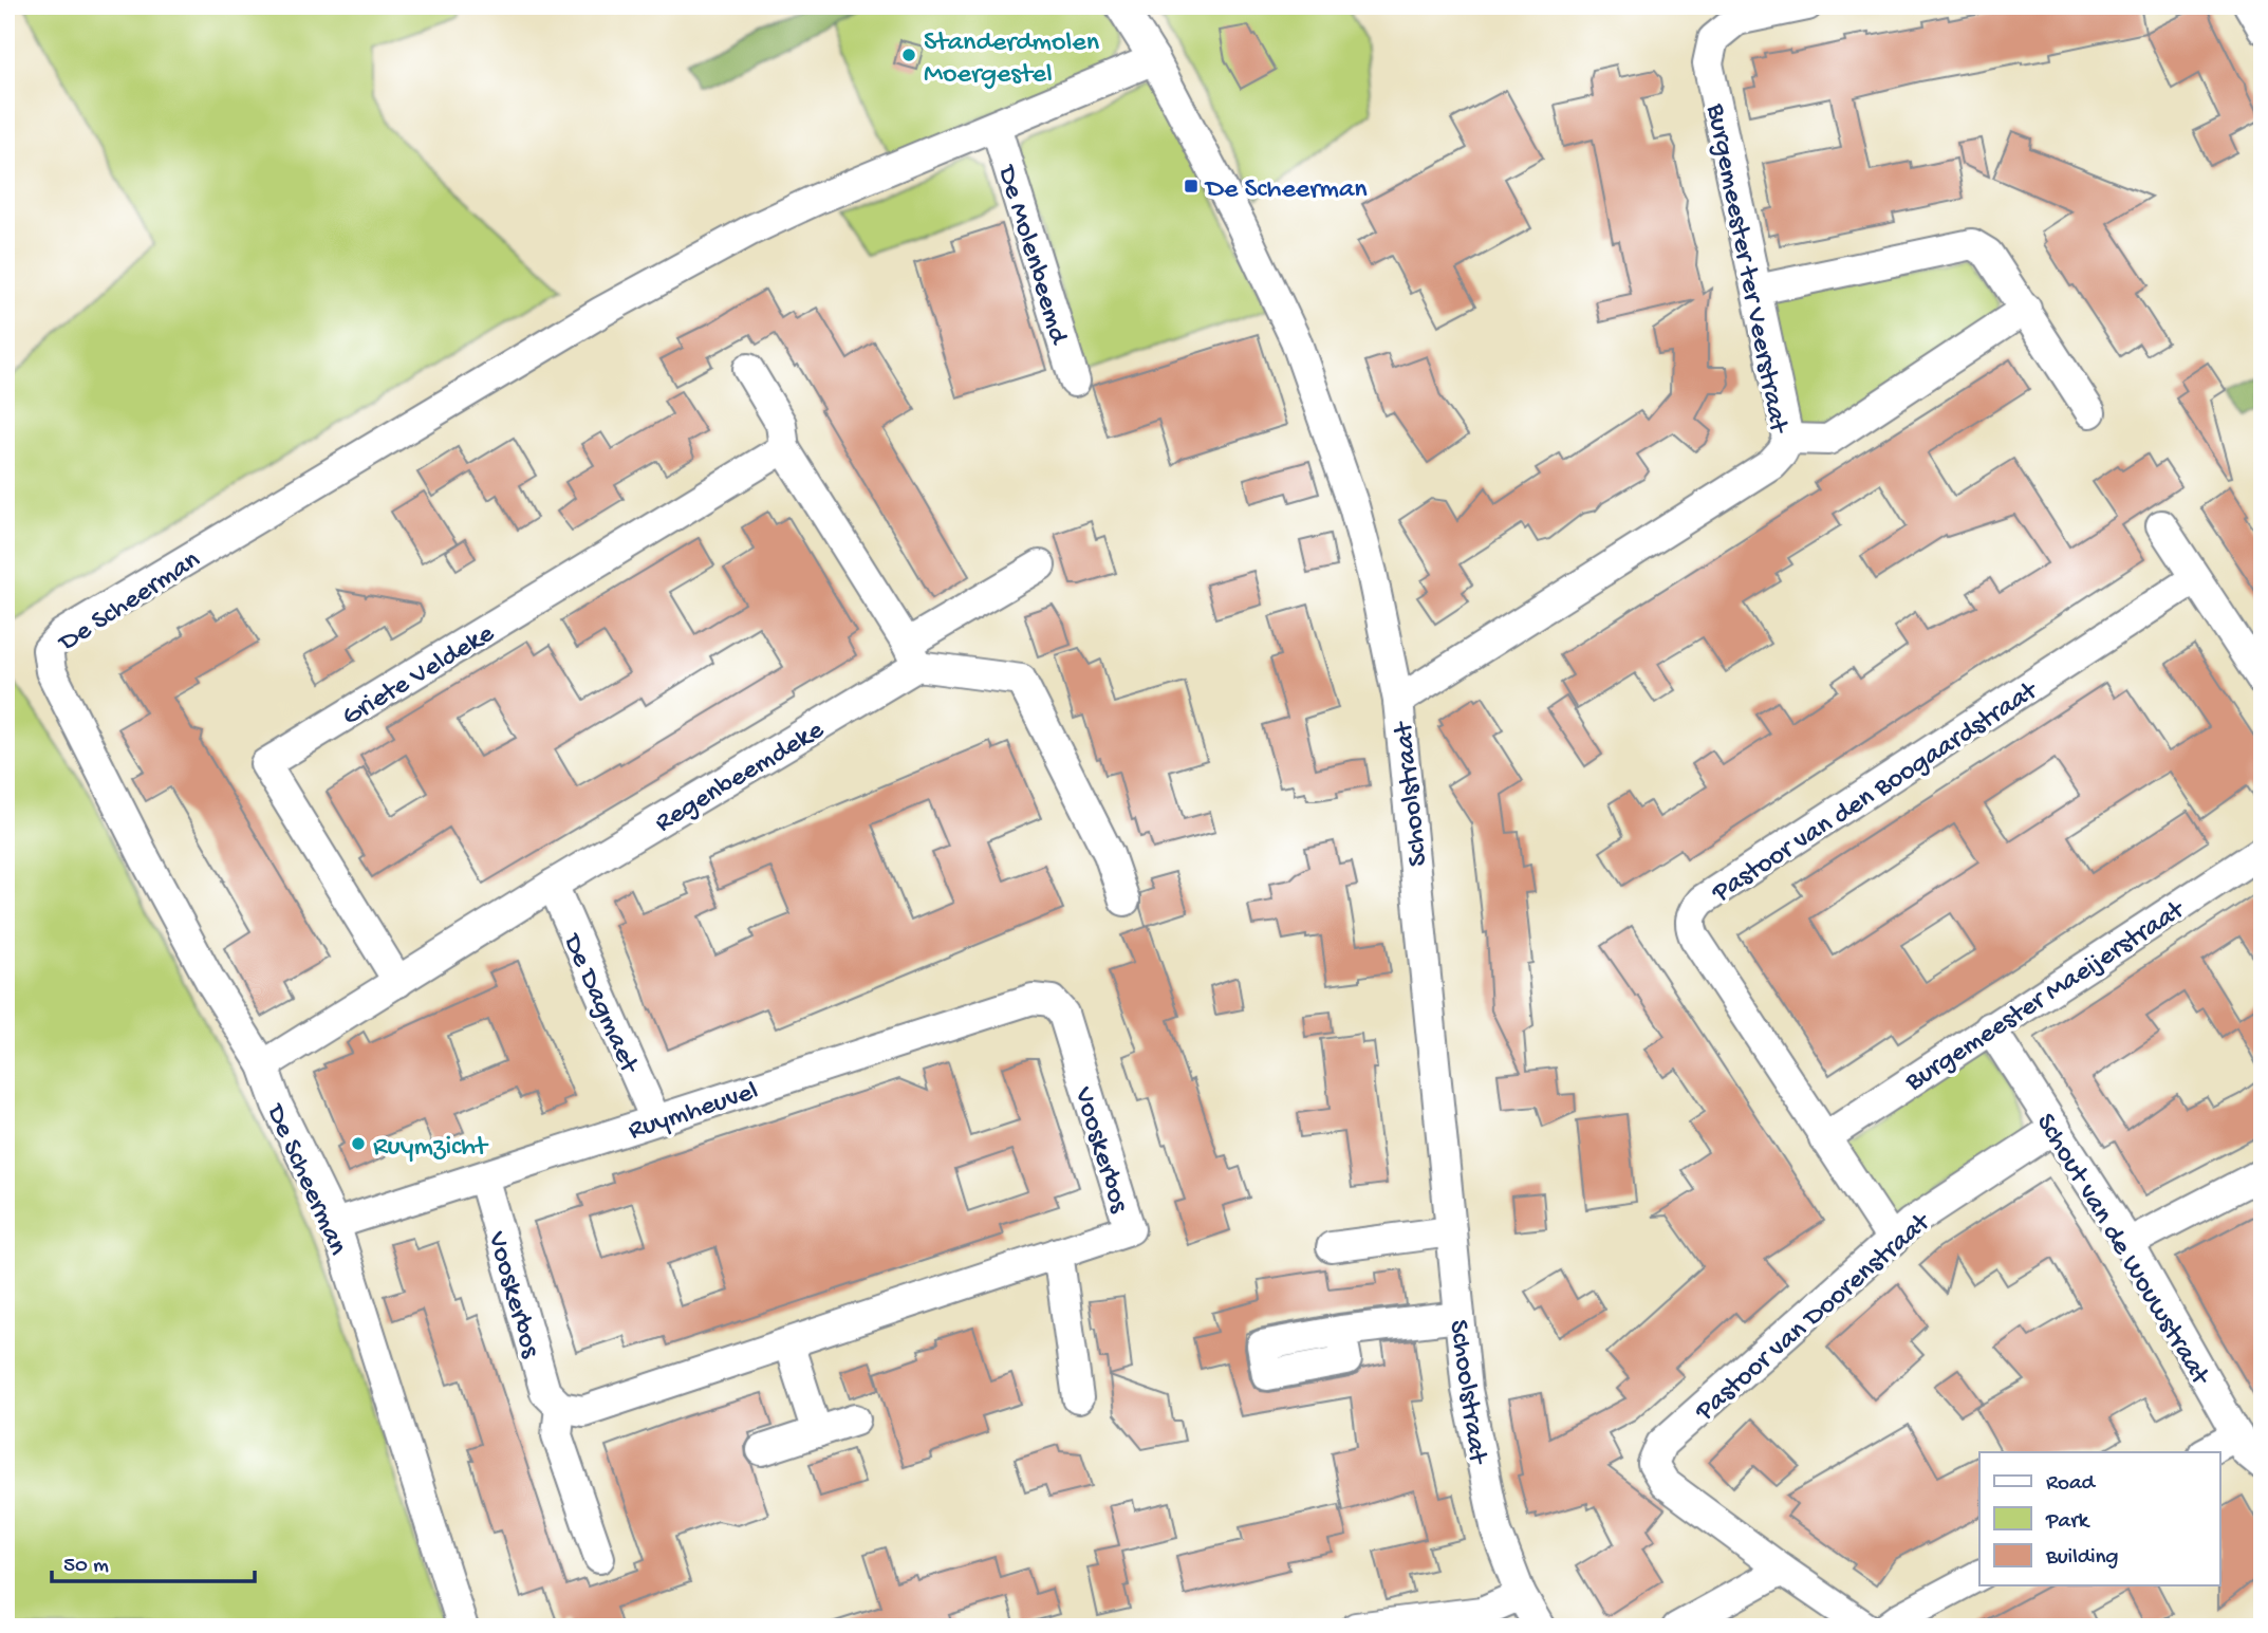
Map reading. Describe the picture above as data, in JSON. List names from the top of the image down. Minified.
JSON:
{"streets":{"street":["De Molenbeemd","Burgemeester ter Veerstraat","De Scheerman","Griete Veldeke","Regenbeemdeke","Pastoor van den Boogaardstraat","Schoolstraat","Burgemeester Maeijerstraat","De Dagmaet","Ruymheuvel","Vooskerbos","Schout van de Wouwstraat","Pastoor van Doorenstraat"]},"crossings":[["De Molenbeemd","De Scheerman"],["Burgemeester ter Veerstraat","Schoolstraat"],["De Scheerman","Regenbeemdeke"],["De Scheerman","Schoolstraat"],["De Scheerman","Ruymheuvel"],["Griete Veldeke","Regenbeemdeke"],["Regenbeemdeke","De Dagmaet"],["Pastoor van den Boogaardstraat","Burgemeester Maeijerstraat"],["Pastoor van den Boogaardstraat","Pastoor van Doorenstraat"],["Burgemeester Maeijerstraat","Schout van de Wouwstraat"],["De Dagmaet","Ruymheuvel"],["Ruymheuvel","Vooskerbos"],["Schout van de Wouwstraat","Pastoor van Doorenstraat"]],"places":{"other":["Standerdmolen Moergestel","Ruymzicht"],"transit":["De Scheerman"]},"legend":["Road","Park","Building"],"scale_bar":"50 m"}
